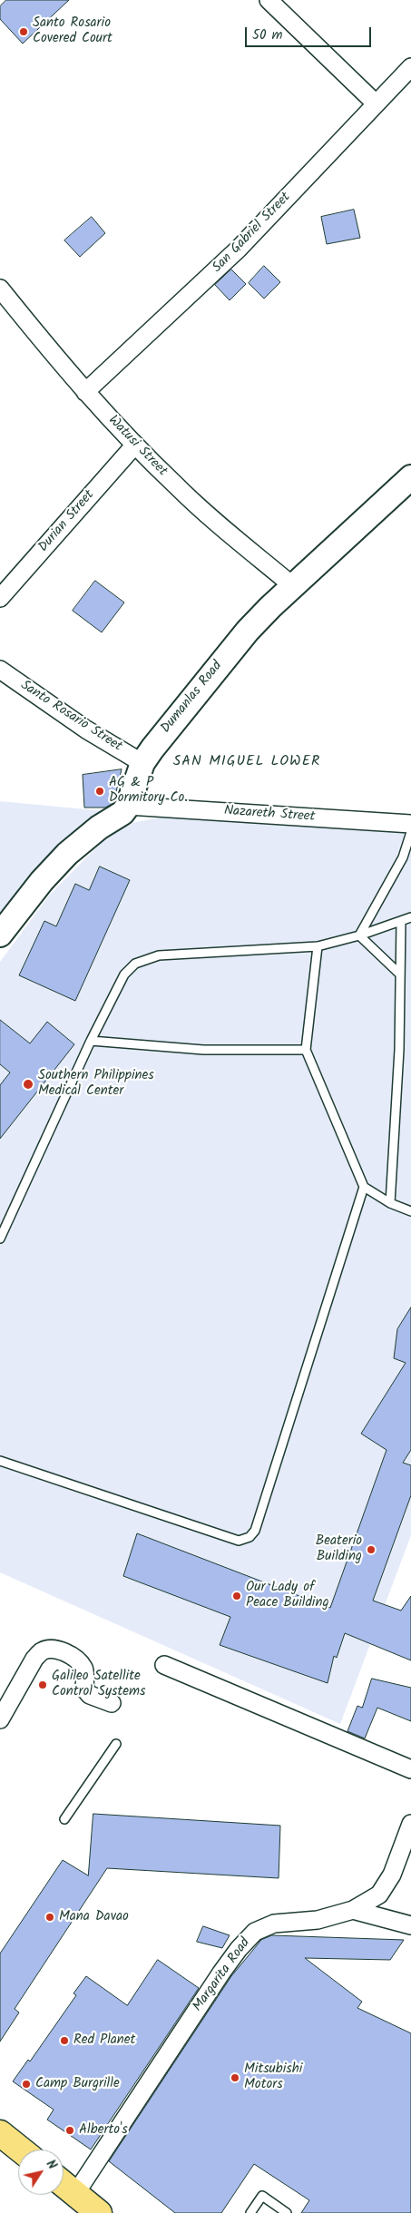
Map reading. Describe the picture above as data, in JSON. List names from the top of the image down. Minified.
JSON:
{"streets":{"main road":["Dumanlas Road"],"street":["San Gabriel Street","Watusi Street","Durian Street","Santo Rosario Street","Nazareth Street","Margarita Road"]},"crossings":[["San Gabriel Street","Watusi Street"],["Watusi Street","Durian Street"],["Watusi Street","Dumanlas Road"],["Dumanlas Road","Santo Rosario Street"],["Dumanlas Road","Nazareth Street"]],"districts":["SAN MIGUEL LOWER"],"places":["Santo Rosario Covered Court","AG & P Dormitory Co.","Southern Philippines Medical Center","Beaterio Building","Our Lady of Peace Building","Galileo Satellite Control Systems","Mana Davao","Red Planet","Mitsubishi Motors","Camp Burgrille","Alberto's"],"scale_bar":"50 m","north":"top right"}
